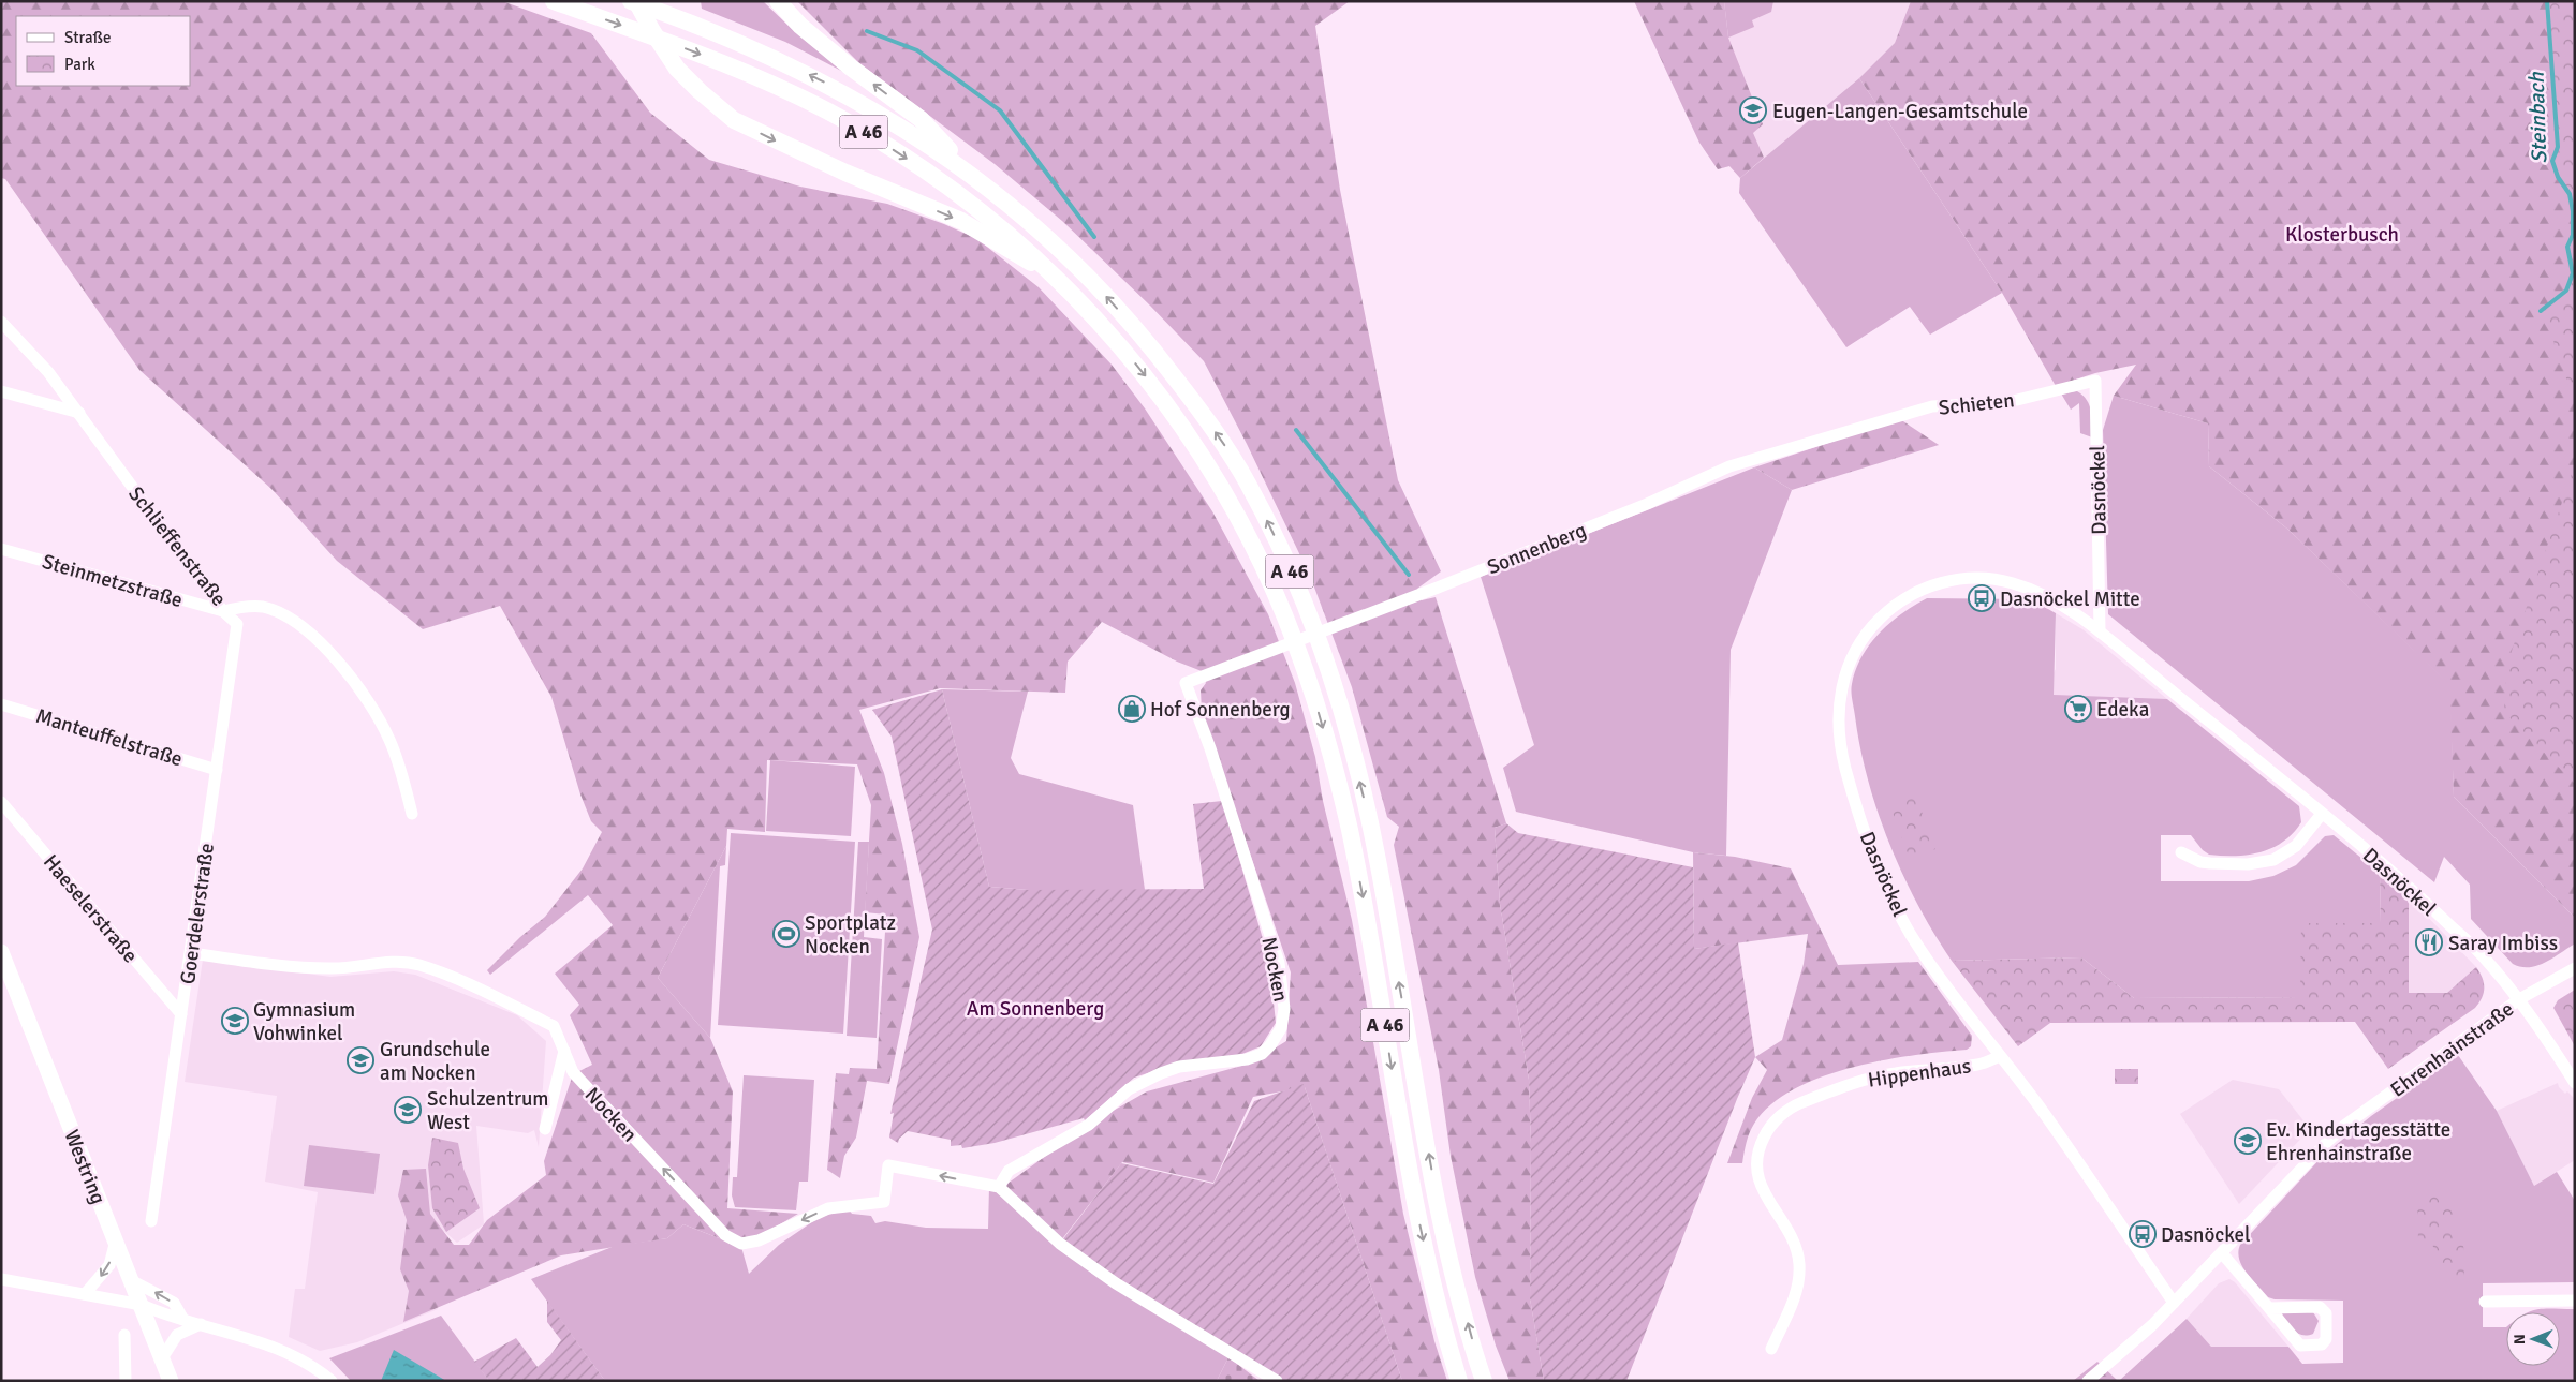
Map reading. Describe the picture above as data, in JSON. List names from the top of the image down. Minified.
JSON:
{"streets":{"highway":["A 46"],"main road":["Westring"],"street":["Schieten","Dasnöckel","Schlieffenstraße","Sonnenberg","Steinmetzstraße","Manteuffelstraße","Haeselerstraße","Goerdelerstraße","Nocken","Ehrenhainstraße","Hippenhaus"]},"crossings":[["Schieten","Dasnöckel"],["Schieten","Sonnenberg"],["Dasnöckel","Ehrenhainstraße"],["Dasnöckel","Hippenhaus"],["Schlieffenstraße","Steinmetzstraße"],["Schlieffenstraße","Goerdelerstraße"],["Sonnenberg","Nocken"],["Steinmetzstraße","Goerdelerstraße"],["Manteuffelstraße","Goerdelerstraße"],["Haeselerstraße","Goerdelerstraße"],["Goerdelerstraße","Nocken"]],"water":["Steinbach"],"parks":["Klosterbusch","Am Sonnenberg"],"places":{"school or university":["Eugen-Langen-Gesamtschule","Gymnasium Vohwinkel","Grundschule am Nocken","Schulzentrum West","Ev. Kindertagesstätte Ehrenhainstraße"],"bus stop":["Dasnöckel Mitte","Dasnöckel"],"shop":["Hof Sonnenberg"],"supermarket":["Edeka"],"sports":["Sportplatz Nocken"],"restaurant":["Saray Imbiss"]},"legend":["Straße","Park"],"north":"left"}
